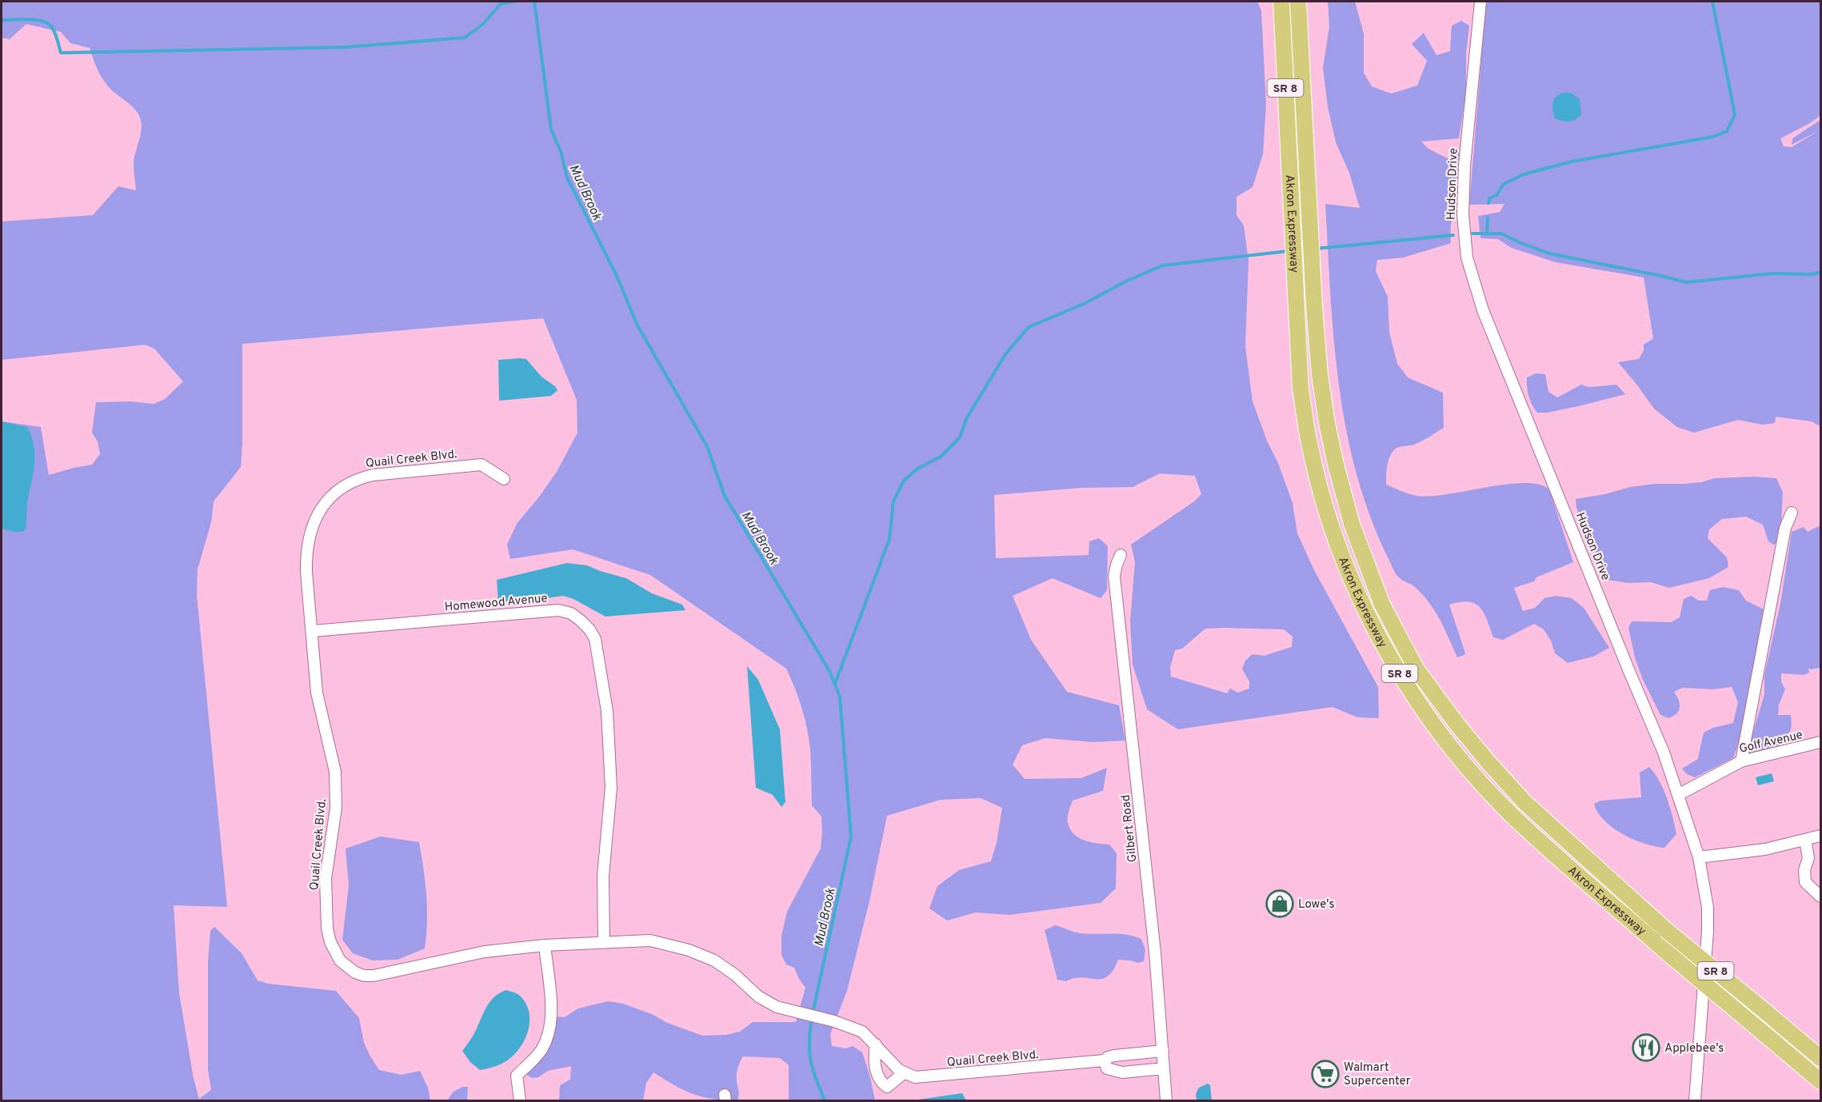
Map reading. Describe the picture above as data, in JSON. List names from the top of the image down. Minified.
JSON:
{"streets":{"highway":["SR 8","Akron Expressway"],"street":["Hudson Drive","Quail Creek Blvd.","Homewood Avenue","Golf Avenue","Gilbert Road"]},"crossings":[["Hudson Drive","Golf Avenue"],["Quail Creek Blvd.","Homewood Avenue"],["Quail Creek Blvd.","Gilbert Road"]],"water":["Mud Brook"],"places":{"shop":["Lowe's"],"restaurant":["Applebee's"],"supermarket":["Walmart Supercenter"]}}
